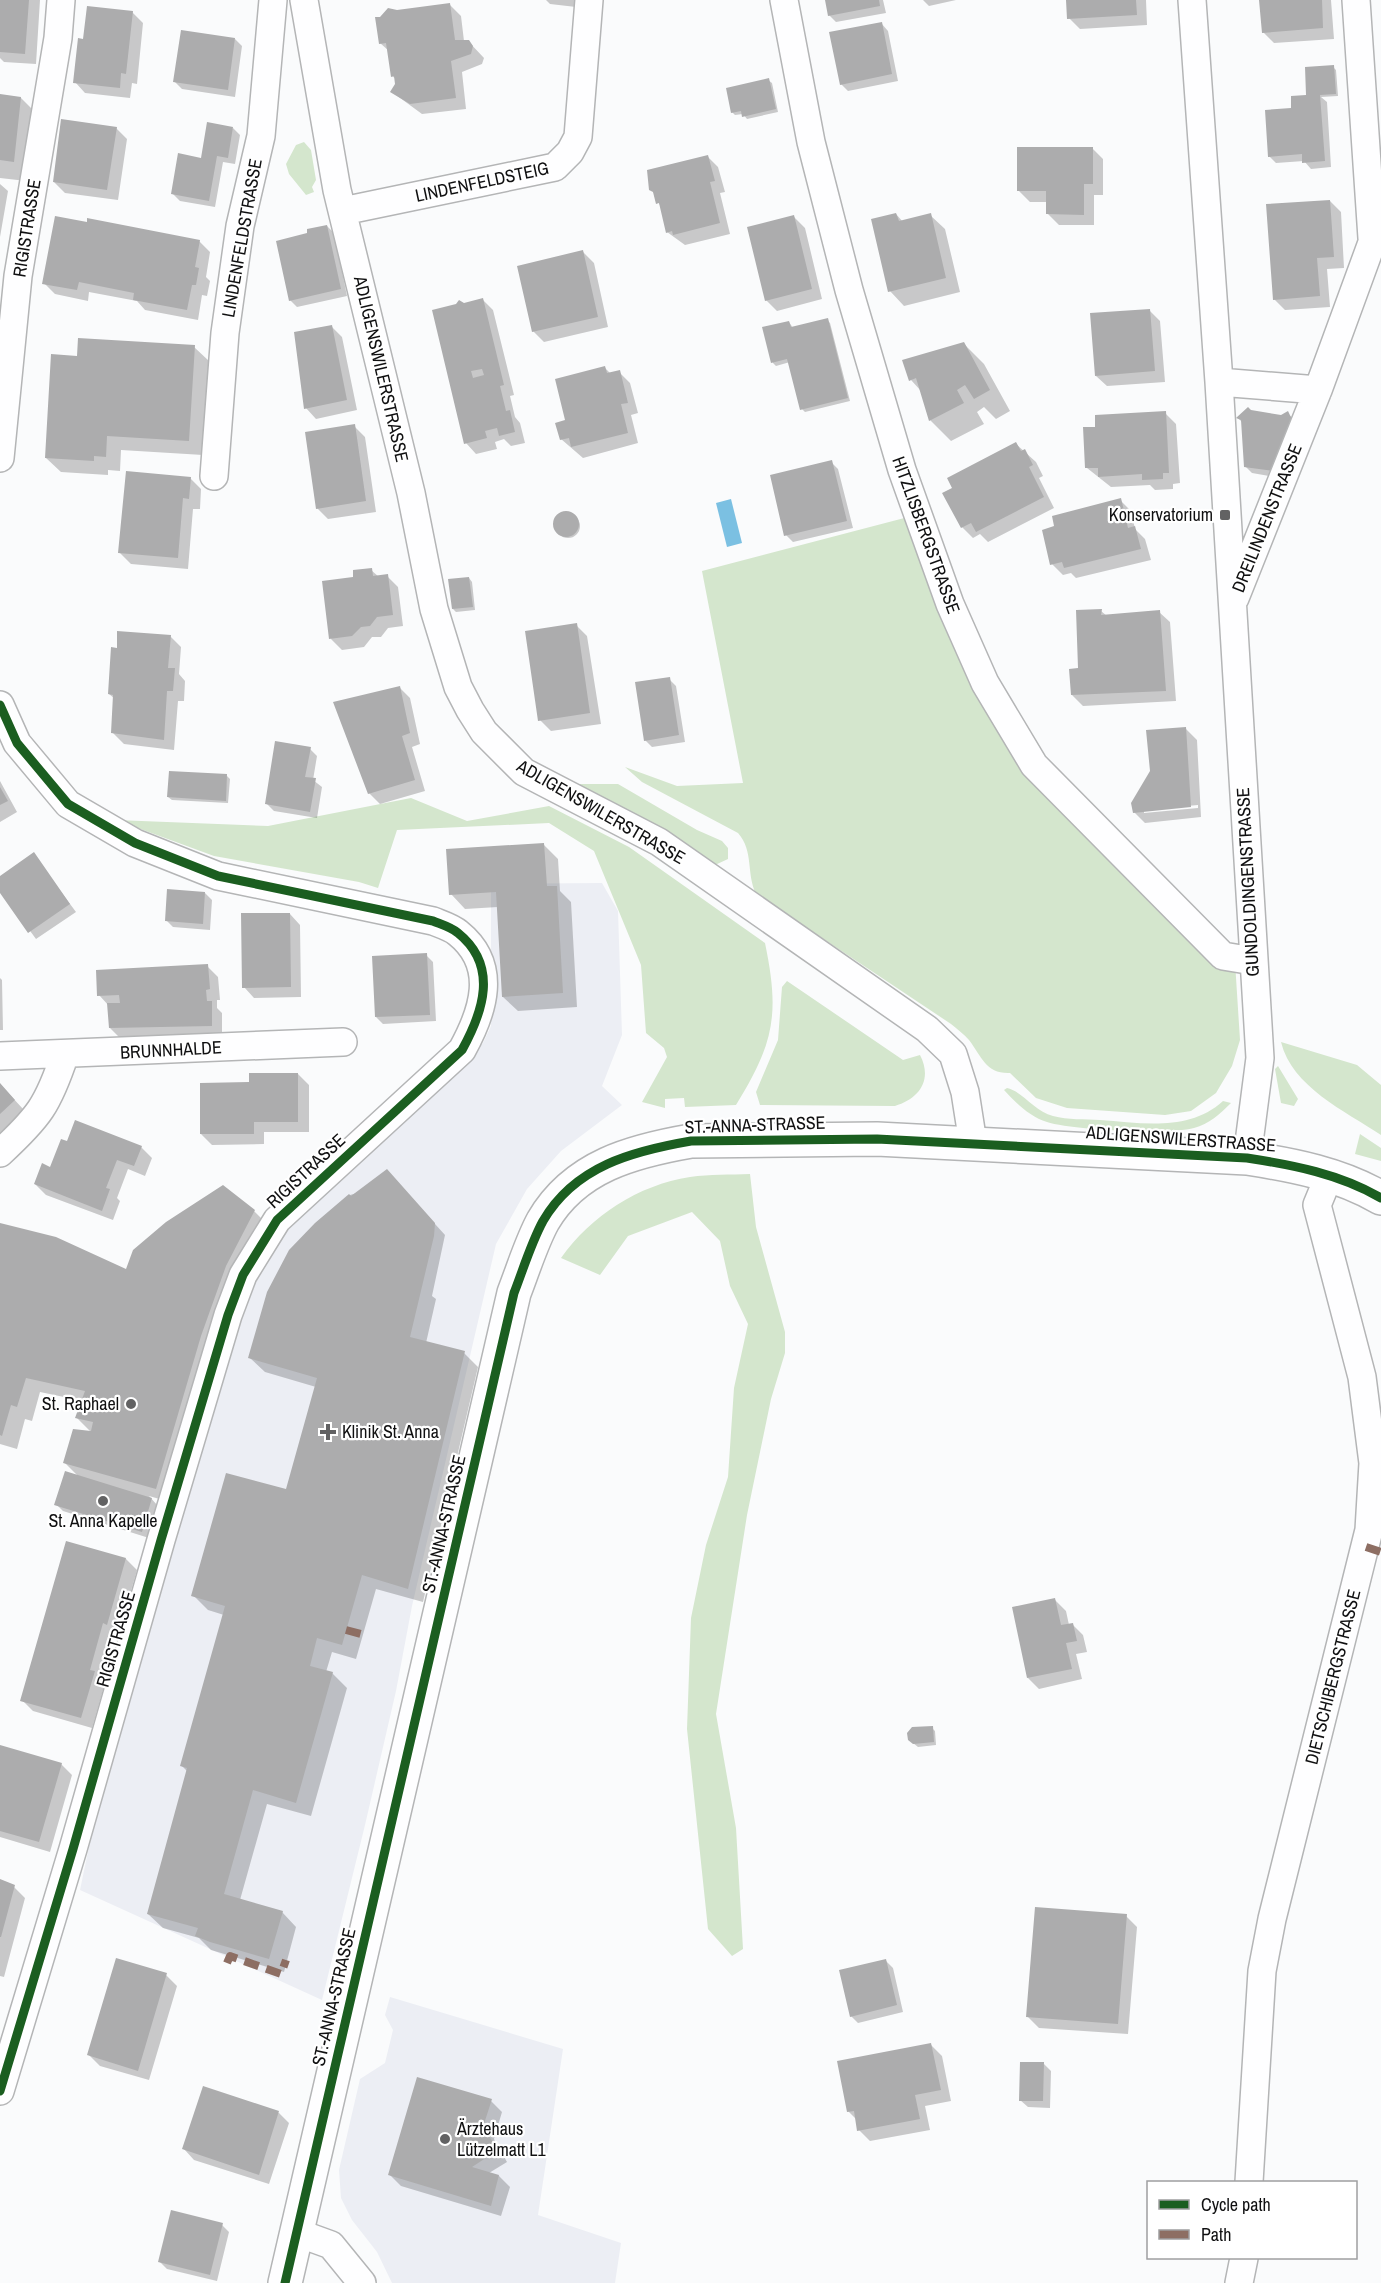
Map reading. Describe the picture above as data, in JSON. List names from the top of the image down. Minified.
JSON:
{"streets":{"main road":["ADLIGENSWILERSTRASSE","ST.-ANNA-STRASSE"],"street":["LINDENFELDSTEIG","RIGISTRASSE","LINDENFELDSTRASSE","DREILINDENSTRASSE","HITZLISBERGSTRASSE","GUNDOLDINGENSTRASSE","BRUNNHALDE","DIETSCHIBERGSTRASSE"]},"crossings":[["LINDENFELDSTEIG","ADLIGENSWILERSTRASSE"],["ADLIGENSWILERSTRASSE","GUNDOLDINGENSTRASSE"],["ADLIGENSWILERSTRASSE","ST.-ANNA-STRASSE"],["ADLIGENSWILERSTRASSE","DIETSCHIBERGSTRASSE"],["DREILINDENSTRASSE","GUNDOLDINGENSTRASSE"],["HITZLISBERGSTRASSE","GUNDOLDINGENSTRASSE"]],"places":{"transit":["Konservatorium"],"other":["St. Raphael","St. Anna Kapelle","Ärztehaus Lützelmatt L1"],"health":["Klinik St. Anna"]},"legend":["Cycle path","Path"]}
